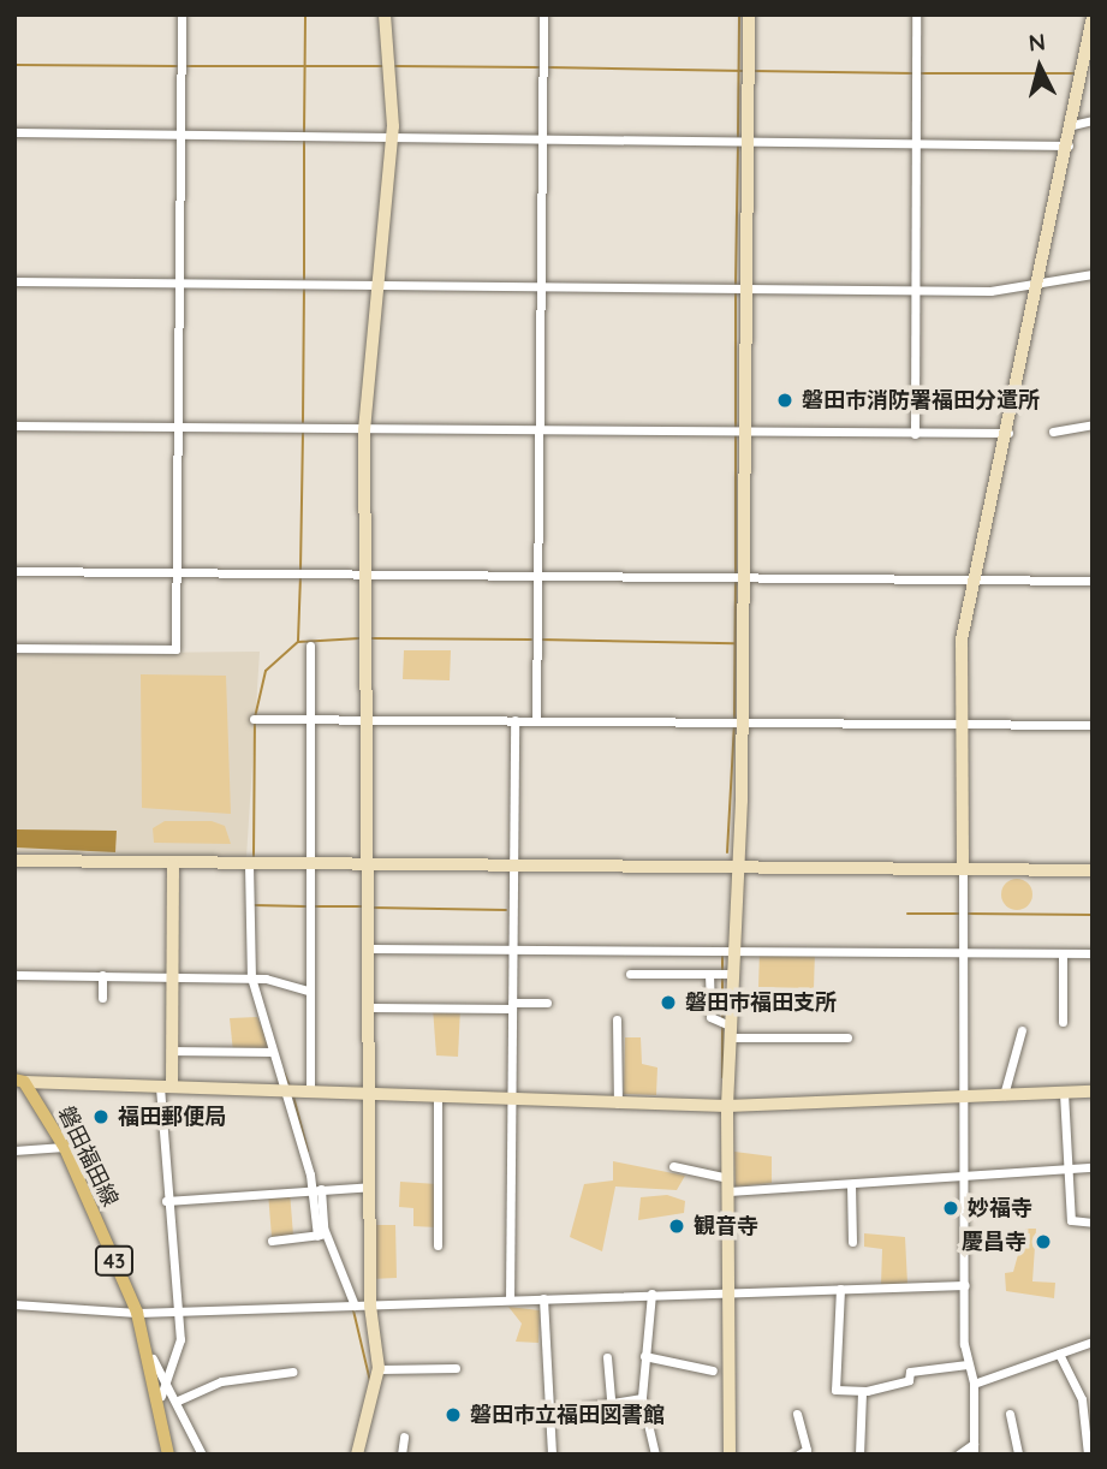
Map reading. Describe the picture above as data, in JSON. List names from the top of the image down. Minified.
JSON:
{"streets":{"main road":["磐田福田線","43"]},"places":["磐田市消防署福田分遣所","磐田市福田支所","福田郵便局","妙福寺","観音寺","慶昌寺","磐田市立福田図書館"],"north":"top"}
